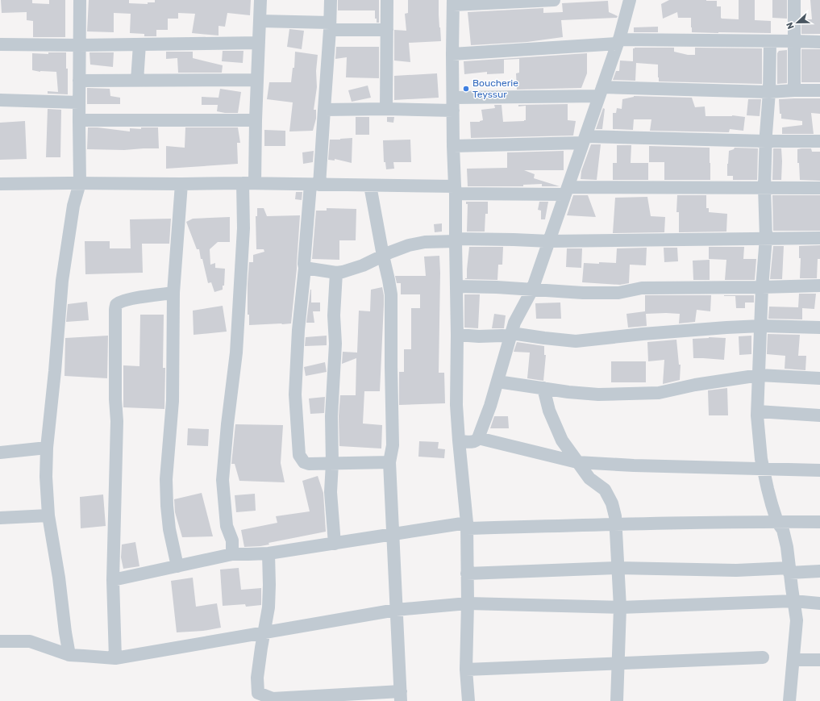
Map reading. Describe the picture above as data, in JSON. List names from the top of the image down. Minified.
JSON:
{"places":["Boucherie Teyssur"],"north":"left"}
